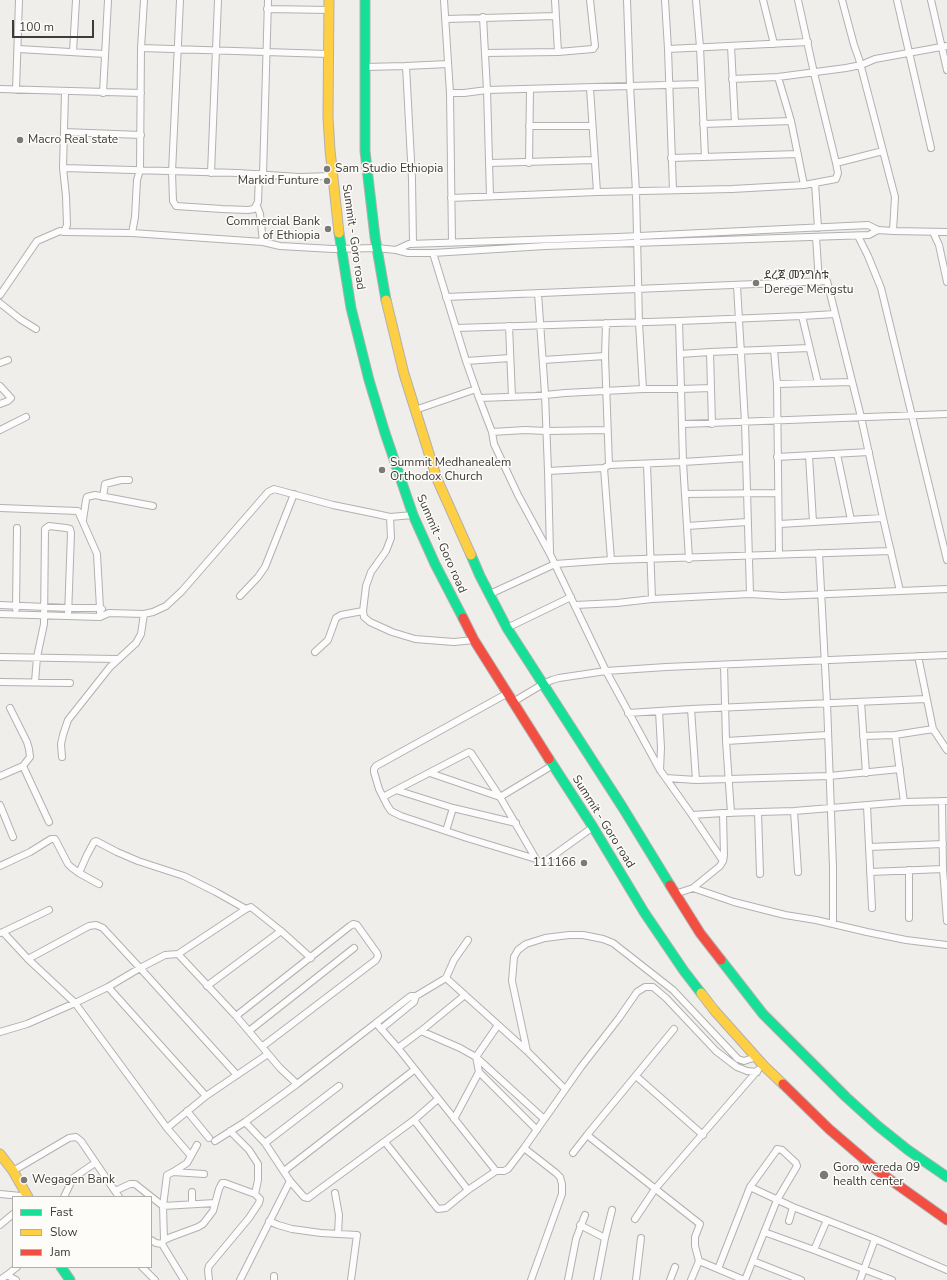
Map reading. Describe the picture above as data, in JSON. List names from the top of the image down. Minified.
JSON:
{"streets":{"main road":["Summit - Goro road"]},"places":["Macro Real state","Sam Studio Ethiopia","Markid Funture","Commercial Bank of Ethiopia","ደረጀ መንግስቱ Derege Mengstu","Summit Medhanealem Orthodox Church","111166","Goro wereda 09 health center","Wegagen Bank"],"legend":["Fast","Slow","Jam"],"scale_bar":"100 m"}
